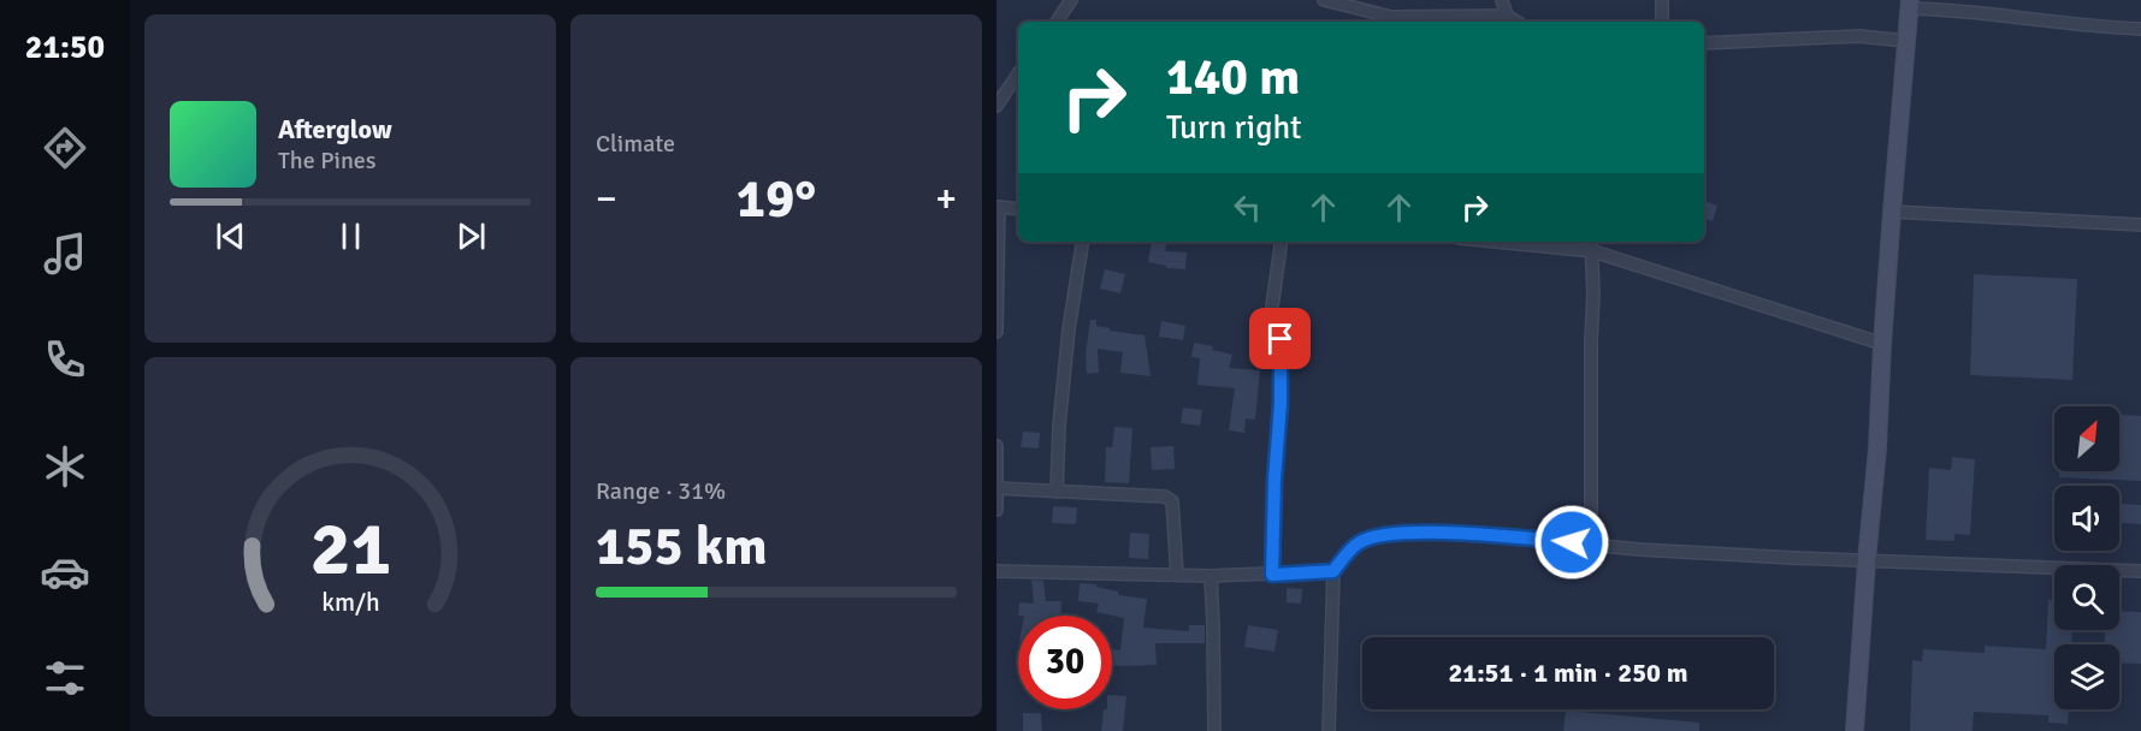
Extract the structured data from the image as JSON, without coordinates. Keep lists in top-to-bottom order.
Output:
{
  "north": "top right",
  "page": {
    "tabs": "21:50",
    "tile": [
      "Climate",
      ["Range · 31%", "155 km"]
    ],
    "turn": ["140 m", "Turn right"],
    "song": ["Afterglow", "The Pines"],
    "heat": ["−", "19°", "+"],
    "limit": "30",
    "trip": "21:51 · 1 min · 250 m",
    "gauge": ["21", "km/h"]
  }
}
